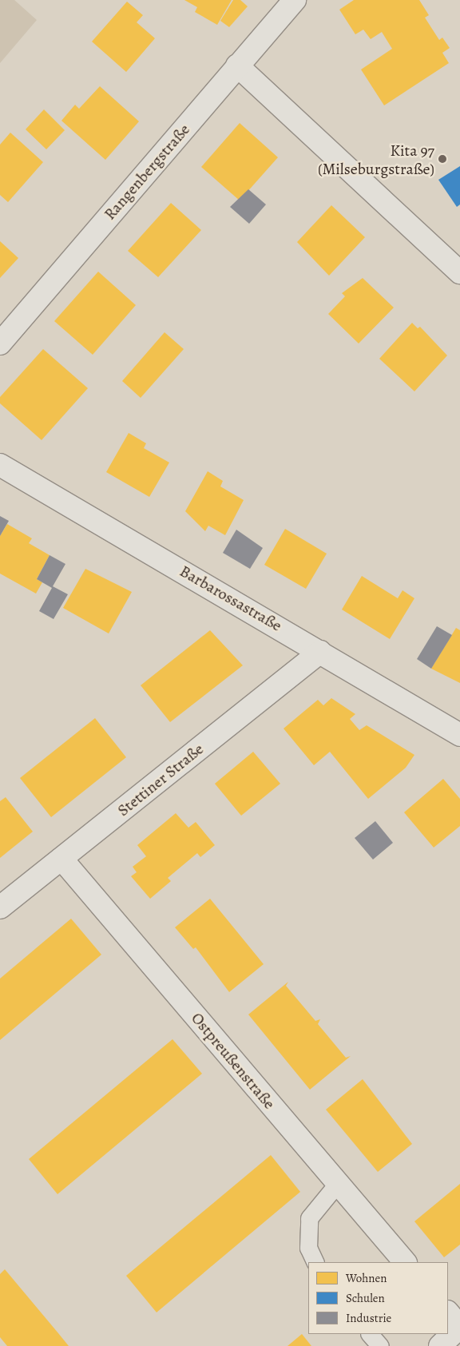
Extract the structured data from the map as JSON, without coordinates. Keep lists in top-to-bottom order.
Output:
{
  "streets": {
    "street": [
      "Rangenbergstraße",
      "Barbarossastraße",
      "Stettiner Straße",
      "Ostpreußenstraße"
    ]
  },
  "crossings": [
    ["Barbarossastraße", "Stettiner Straße"],
    ["Stettiner Straße", "Ostpreußenstraße"]
  ],
  "places": ["Kita 97 (Milseburgstraße)"],
  "legend": ["Wohnen", "Schulen", "Industrie"]
}
